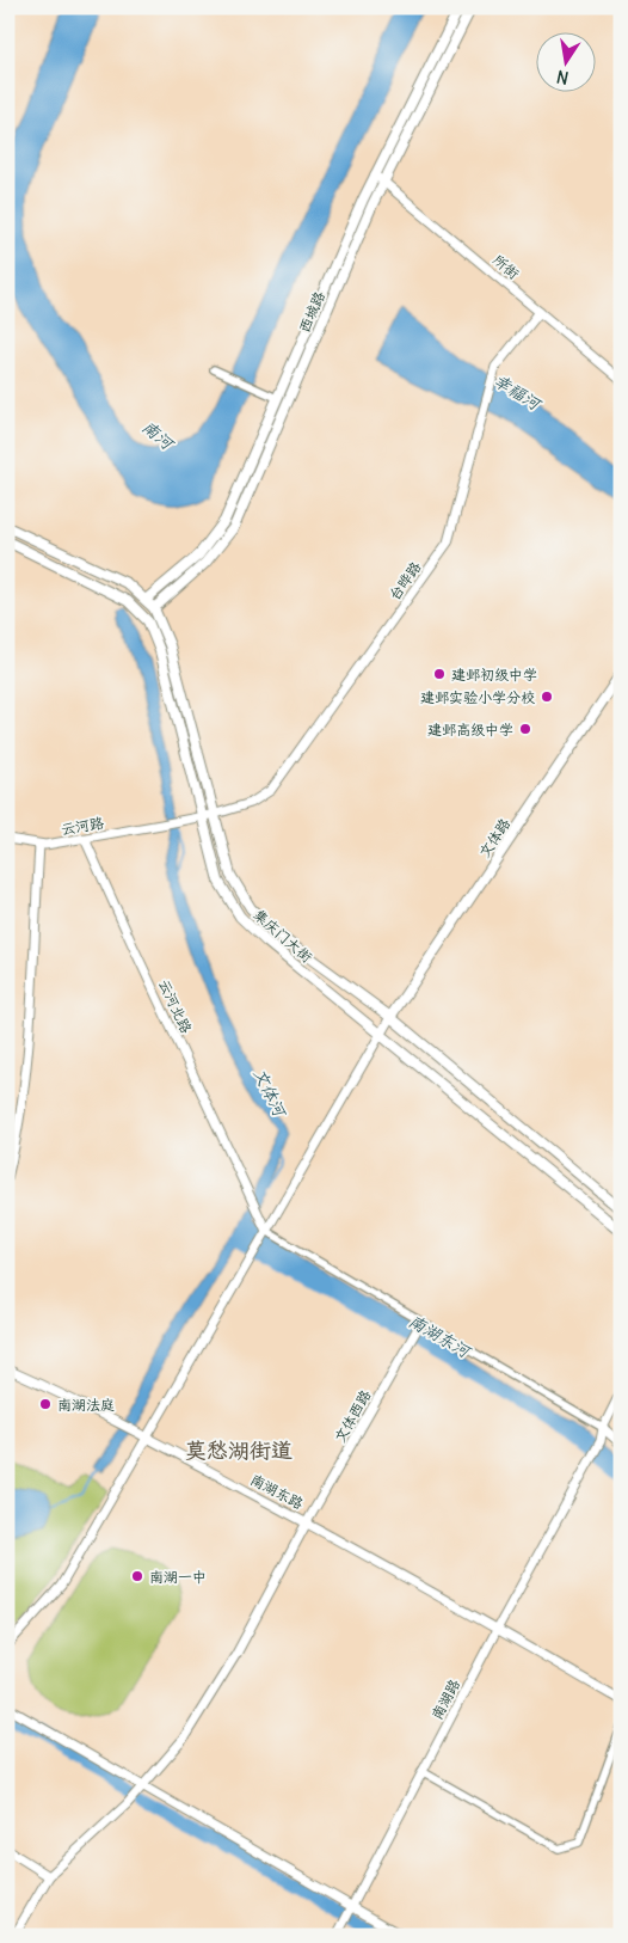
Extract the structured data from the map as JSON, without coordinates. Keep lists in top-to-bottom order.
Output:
{
  "streets": {
    "main road": ["西城路", "文体路", "集庆门大街"],
    "street": [
      "所街",
      "台晔路",
      "云河路",
      "云河北路",
      "文体西路",
      "南湖东路",
      "南湖路"
    ]
  },
  "crossings": [
    ["所街", "西城路"],
    ["所街", "台晔路"],
    ["西城路", "集庆门大街"],
    ["台晔路", "云河路"],
    ["台晔路", "集庆门大街"],
    ["云河路", "云河北路"],
    ["文体路", "集庆门大街"],
    ["文体西路", "南湖东路"],
    ["南湖东路", "南湖路"]
  ],
  "districts": ["莫愁湖街道"],
  "water": [
    "幸福河",
    "南河",
    "文体河",
    "南湖东河"
  ],
  "places": [
    "建邺初级中学",
    "建邺实验小学分校",
    "建邺高级中学",
    "南湖法庭",
    "南湖一中"
  ],
  "north": "bottom"
}
